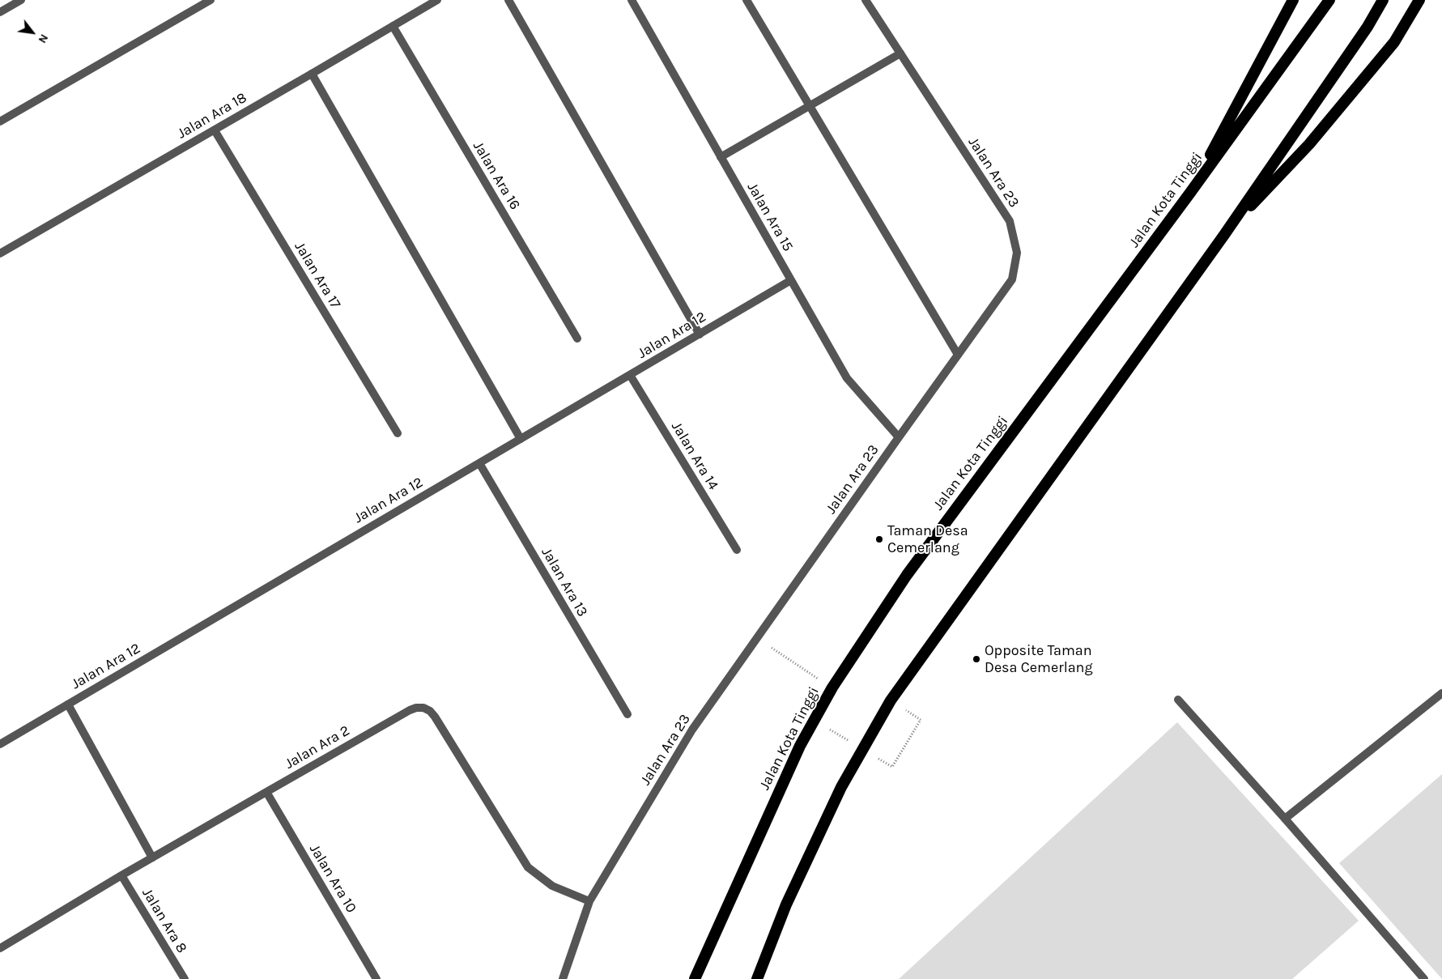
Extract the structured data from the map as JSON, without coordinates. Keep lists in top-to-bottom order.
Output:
{
  "streets": {
    "highway": ["Jalan Kota Tinggi"],
    "street": [
      "Jalan Ara 18",
      "Jalan Ara 23",
      "Jalan Ara 16",
      "Jalan Ara 15",
      "Jalan Ara 17",
      "Jalan Ara 12",
      "Jalan Ara 14",
      "Jalan Ara 13",
      "Jalan Ara 2",
      "Jalan Ara 10",
      "Jalan Ara 8"
    ]
  },
  "crossings": [
    ["Jalan Ara 18", "Jalan Ara 16"],
    ["Jalan Ara 18", "Jalan Ara 17"],
    ["Jalan Ara 23", "Jalan Ara 15"],
    ["Jalan Ara 23", "Jalan Ara 2"],
    ["Jalan Ara 15", "Jalan Ara 12"],
    ["Jalan Ara 12", "Jalan Ara 14"],
    ["Jalan Ara 12", "Jalan Ara 13"],
    ["Jalan Ara 2", "Jalan Ara 10"],
    ["Jalan Ara 2", "Jalan Ara 8"]
  ],
  "places": ["Taman Desa Cemerlang", "Opposite Taman Desa Cemerlang"],
  "north": "bottom right"
}
